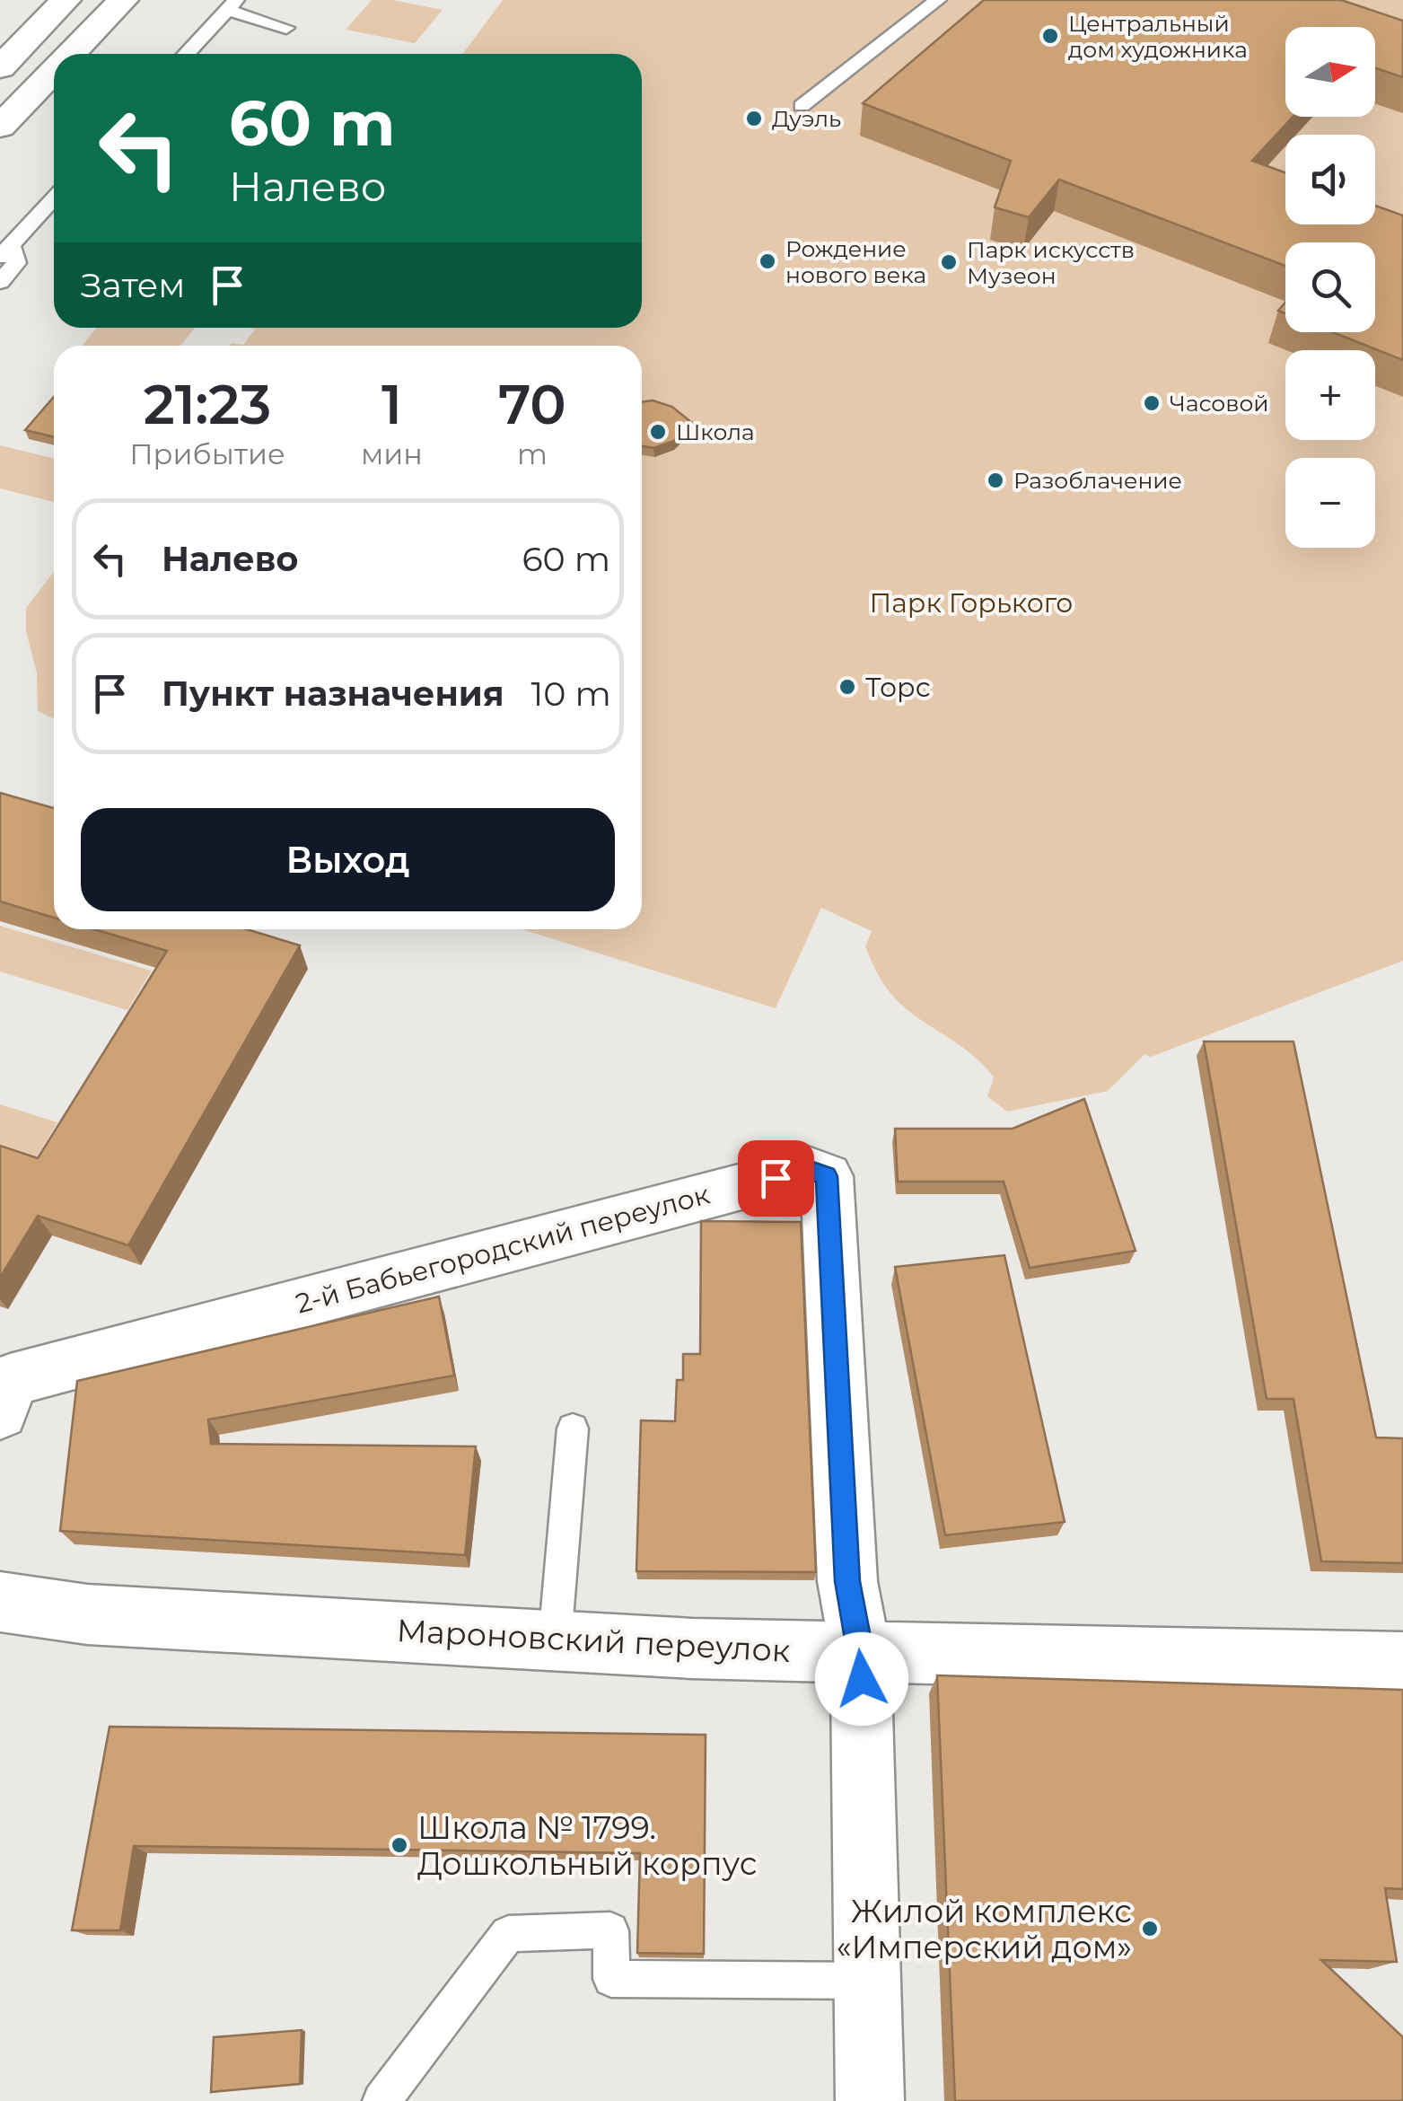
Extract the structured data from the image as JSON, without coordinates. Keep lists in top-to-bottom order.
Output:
{
  "streets": {
    "street": ["2-й Бабьегородский переулок", "Мароновский переулок"]
  },
  "crossings": [
    ["2-й Бабьегородский переулок", "Мароновский переулок"]
  ],
  "parks": ["Парк Горького"],
  "places": [
    "Центральный дом художника",
    "Дуэль",
    "Рождение нового века",
    "Парк искусств Музеон",
    "Часовой",
    "Школа",
    "Разоблачение",
    "Торс",
    "Школа № 1799. Дошкольный корпус",
    "Жилой комплекс «Имперский дом»"
  ],
  "north": "right",
  "page": {
    "map_buttons": ["+", "−"],
    "turn": ["60 m", "Налево"],
    "then": "Затем",
    "eta": [
      "21:23",
      "Прибытие",
      "1",
      "мин",
      "70",
      "m"
    ],
    "list": [
      {
        "name": "Налево",
        "value": "60 m"
      },
      {
        "name": "Пункт назначения",
        "value": "10 m"
      }
    ],
    "buttons": "Выход"
  }
}
